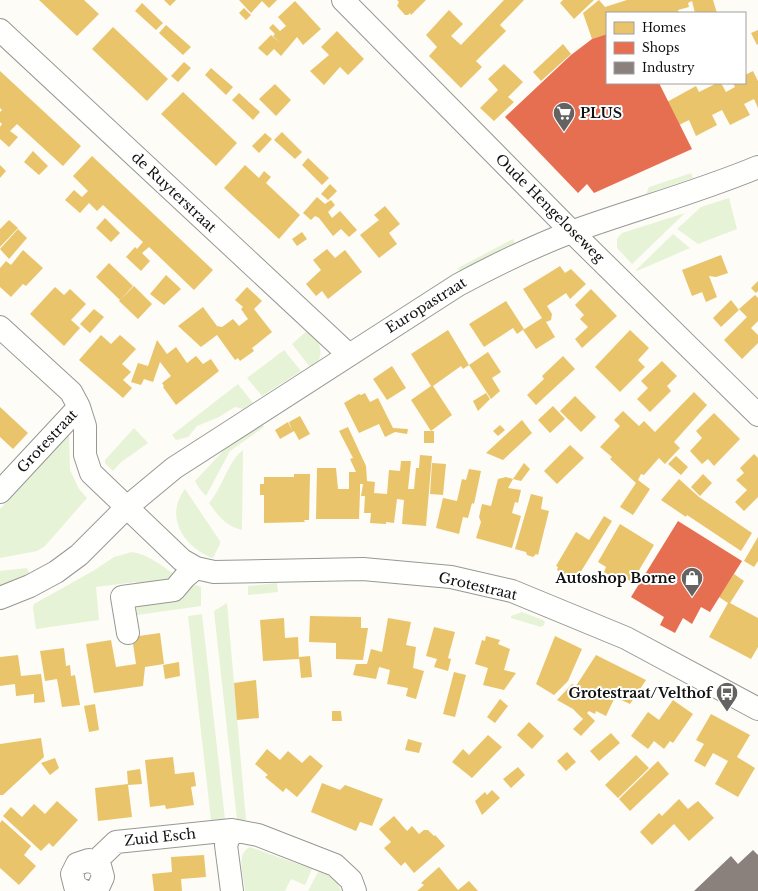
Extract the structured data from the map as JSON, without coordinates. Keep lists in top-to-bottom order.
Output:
{
  "streets": {
    "street": [
      "de Ruyterstraat",
      "Oude Hengeloseweg",
      "Europastraat",
      "Grotestraat",
      "Zuid Esch"
    ]
  },
  "crossings": [
    ["de Ruyterstraat", "Europastraat"],
    ["Oude Hengeloseweg", "Europastraat"],
    ["Europastraat", "Grotestraat"]
  ],
  "places": {
    "supermarket": ["PLUS"],
    "shop": ["Autoshop Borne"],
    "bus stop": ["Grotestraat/Velthof"]
  },
  "legend": ["Homes", "Shops", "Industry"]
}
